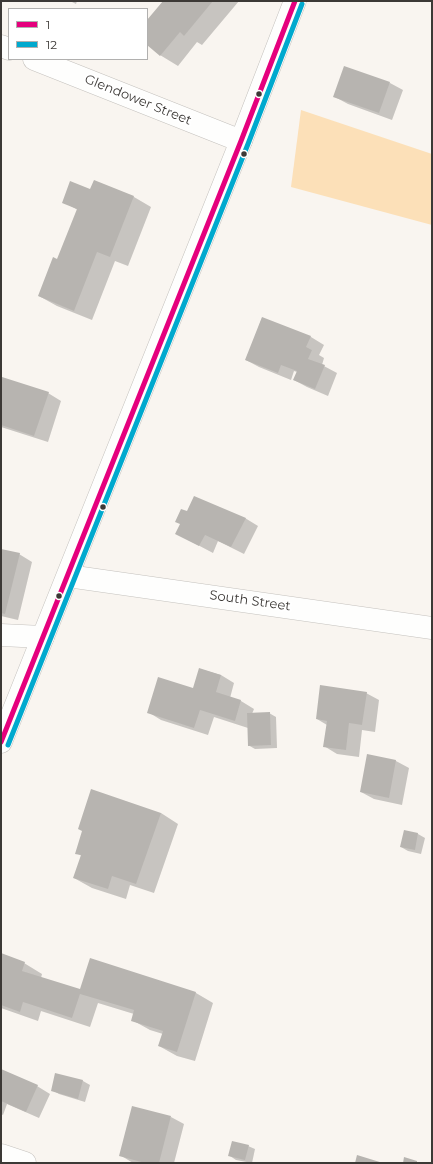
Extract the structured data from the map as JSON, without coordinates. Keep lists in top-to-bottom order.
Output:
{
  "streets": {
    "main road": ["Glendower Street", "South Street"]
  },
  "lines": ["transit line 1", "transit line 12"],
  "legend": ["1", "12"]
}
